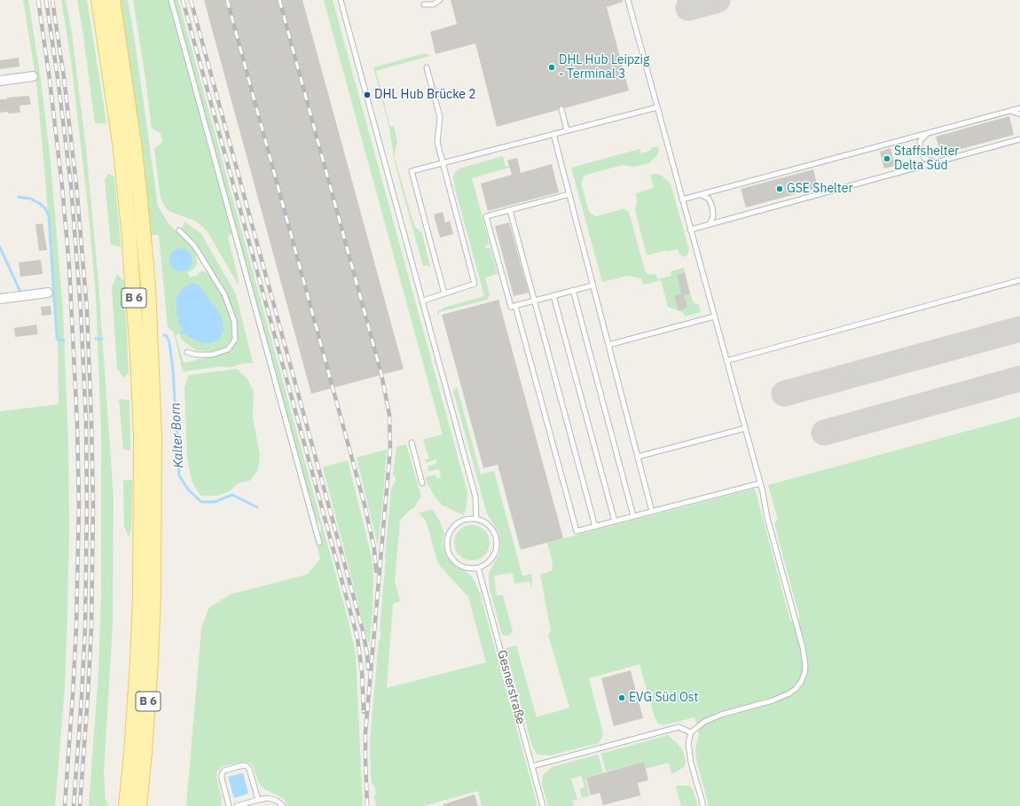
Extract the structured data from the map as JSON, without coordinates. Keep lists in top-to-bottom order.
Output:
{
  "streets": {
    "main road": ["B 6"],
    "lane": ["Gesnerstraße"]
  },
  "water": ["Kalter Born"],
  "places": [
    "DHL Hub Leipzig - Terminal 3",
    "DHL Hub Brücke 2",
    "Staffshelter Delta Süd",
    "GSE Shelter",
    "EVG Süd Ost"
  ]
}
